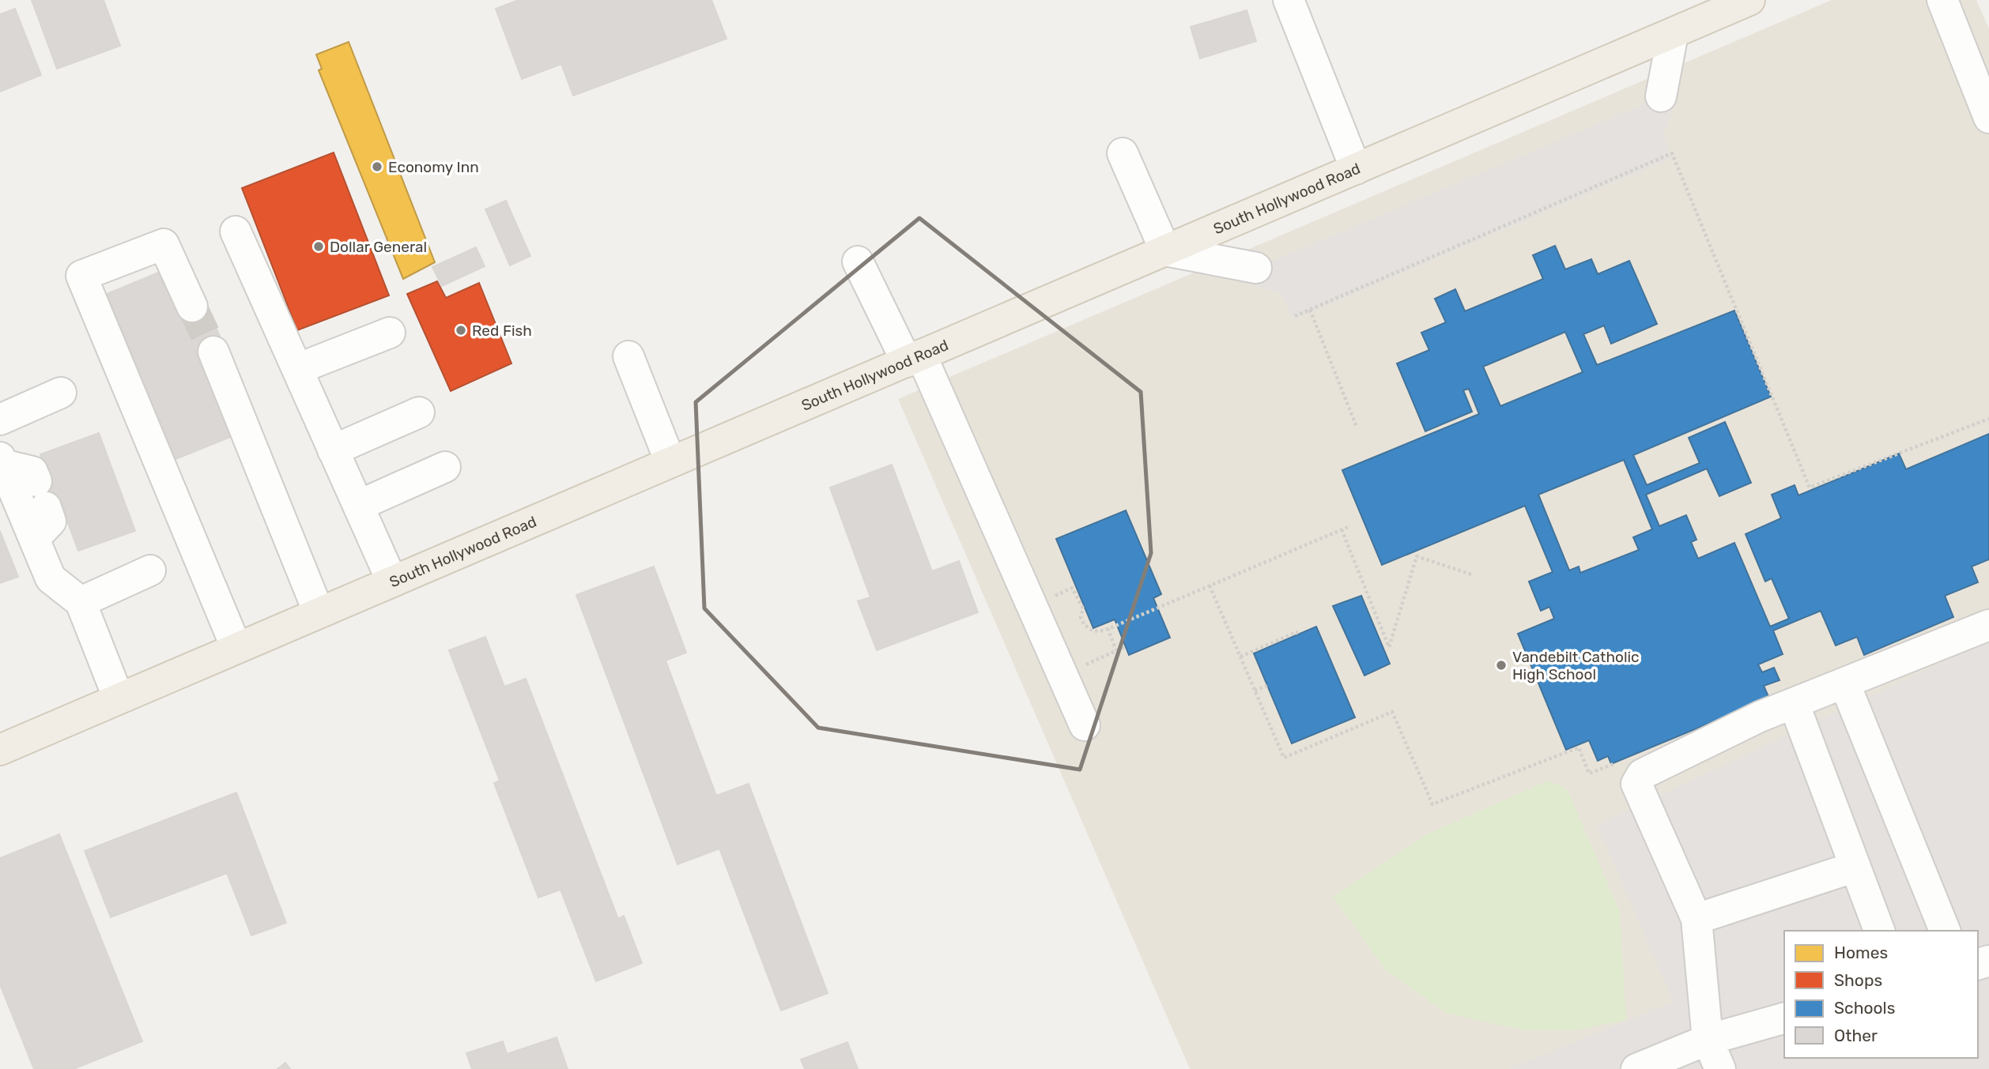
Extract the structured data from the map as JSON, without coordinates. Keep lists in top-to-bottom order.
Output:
{
  "streets": {
    "main road": ["South Hollywood Road"]
  },
  "places": [
    "Economy Inn",
    "Dollar General",
    "Red Fish",
    "Vandebilt Catholic High School"
  ],
  "legend": [
    "Homes",
    "Shops",
    "Schools",
    "Other"
  ]
}
